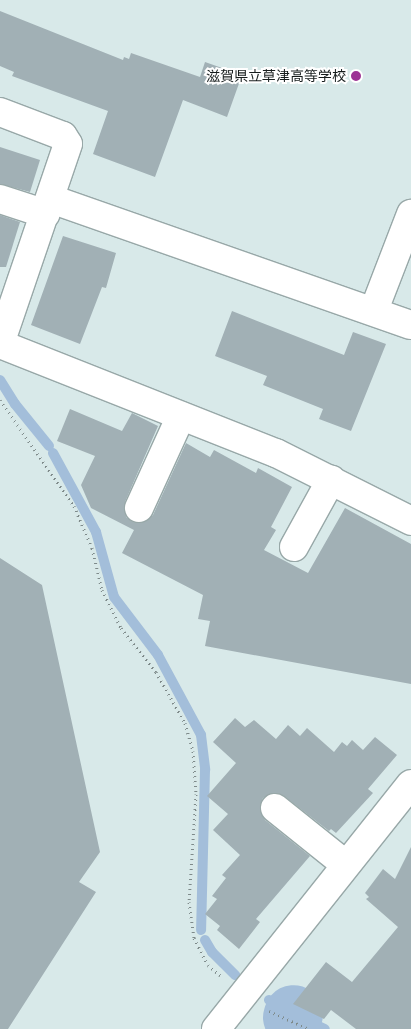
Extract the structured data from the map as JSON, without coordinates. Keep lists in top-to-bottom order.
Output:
{
  "places": ["滋賀県立草津高等学校"]
}
